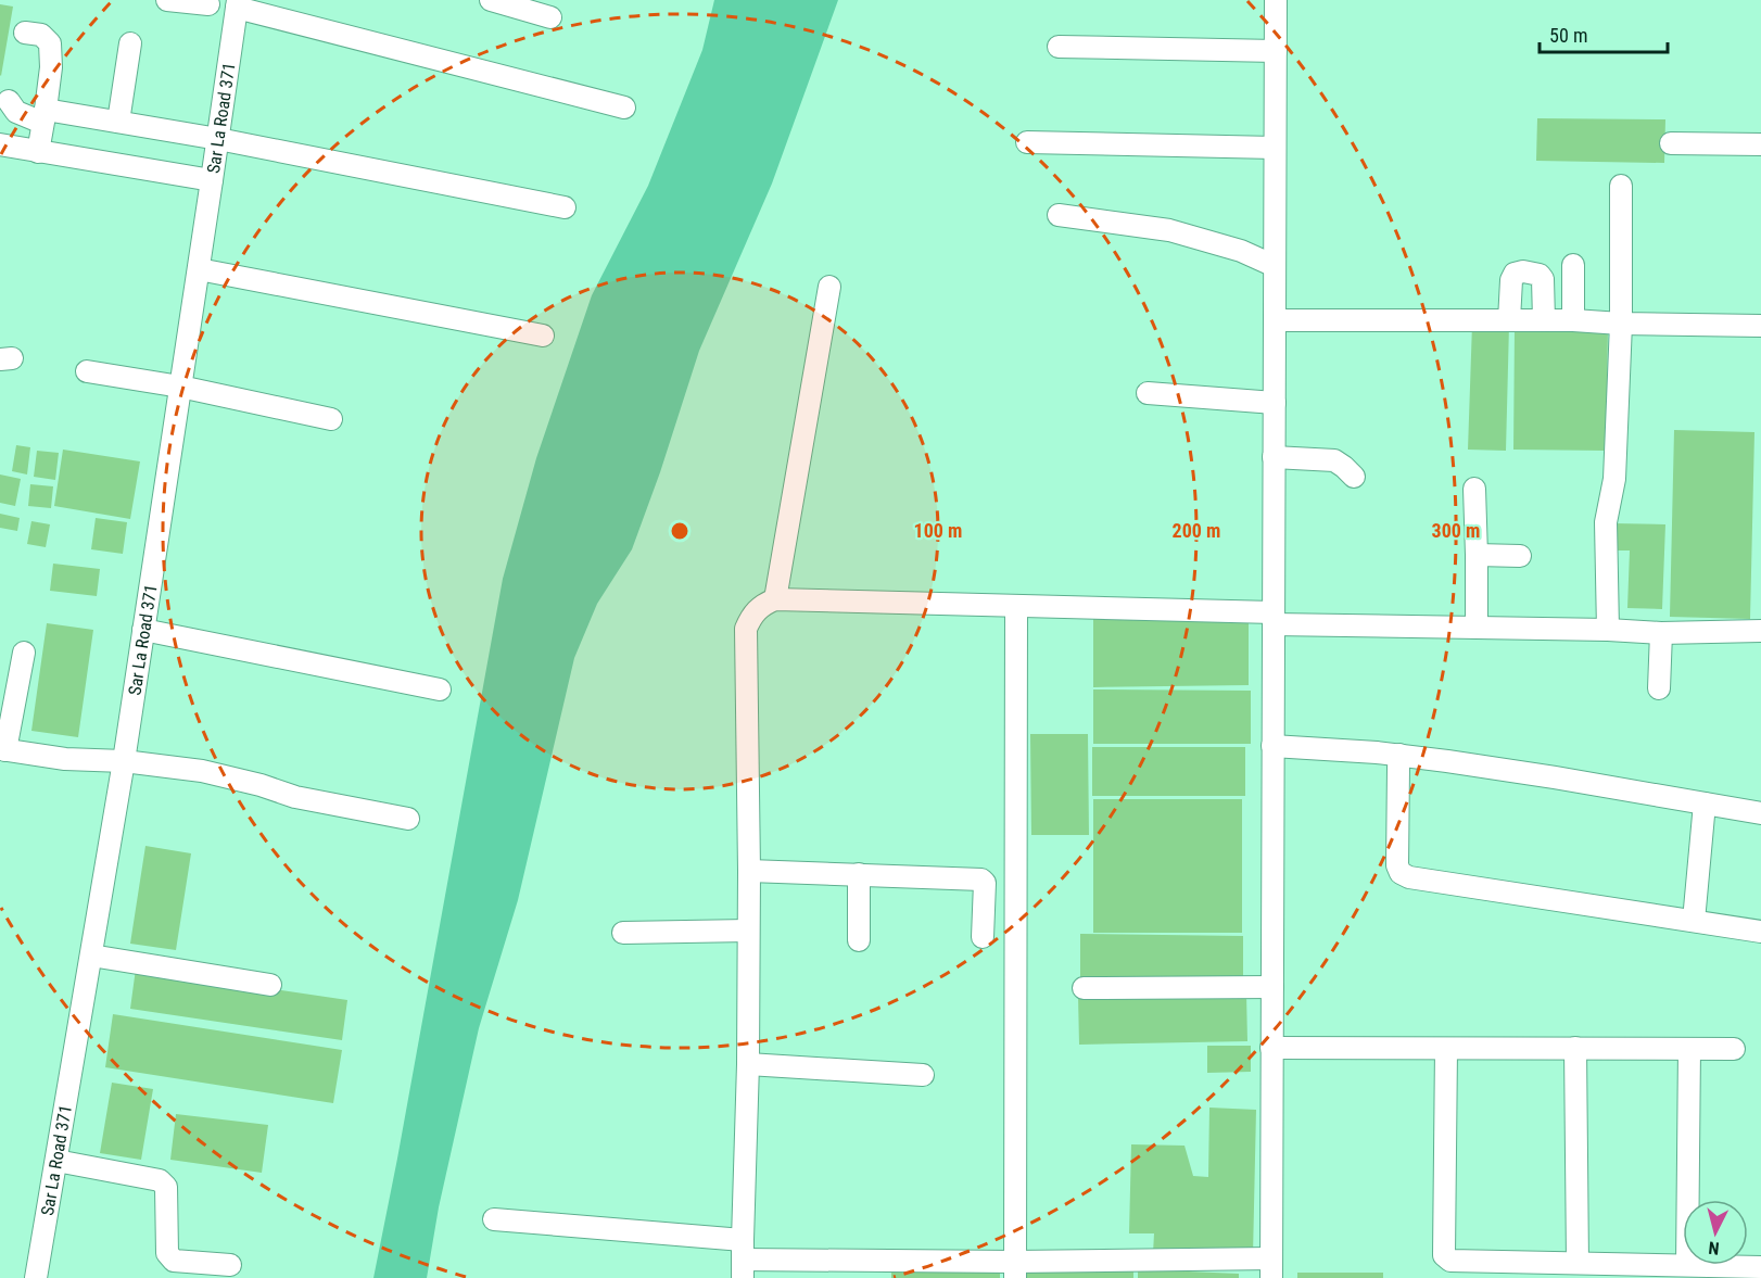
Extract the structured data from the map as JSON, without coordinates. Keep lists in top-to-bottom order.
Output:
{
  "streets": {
    "street": ["Sar La Road 371"]
  },
  "scale_bar": "50 m",
  "north": "bottom",
  "rings": ["100 m", "200 m", "300 m"]
}
